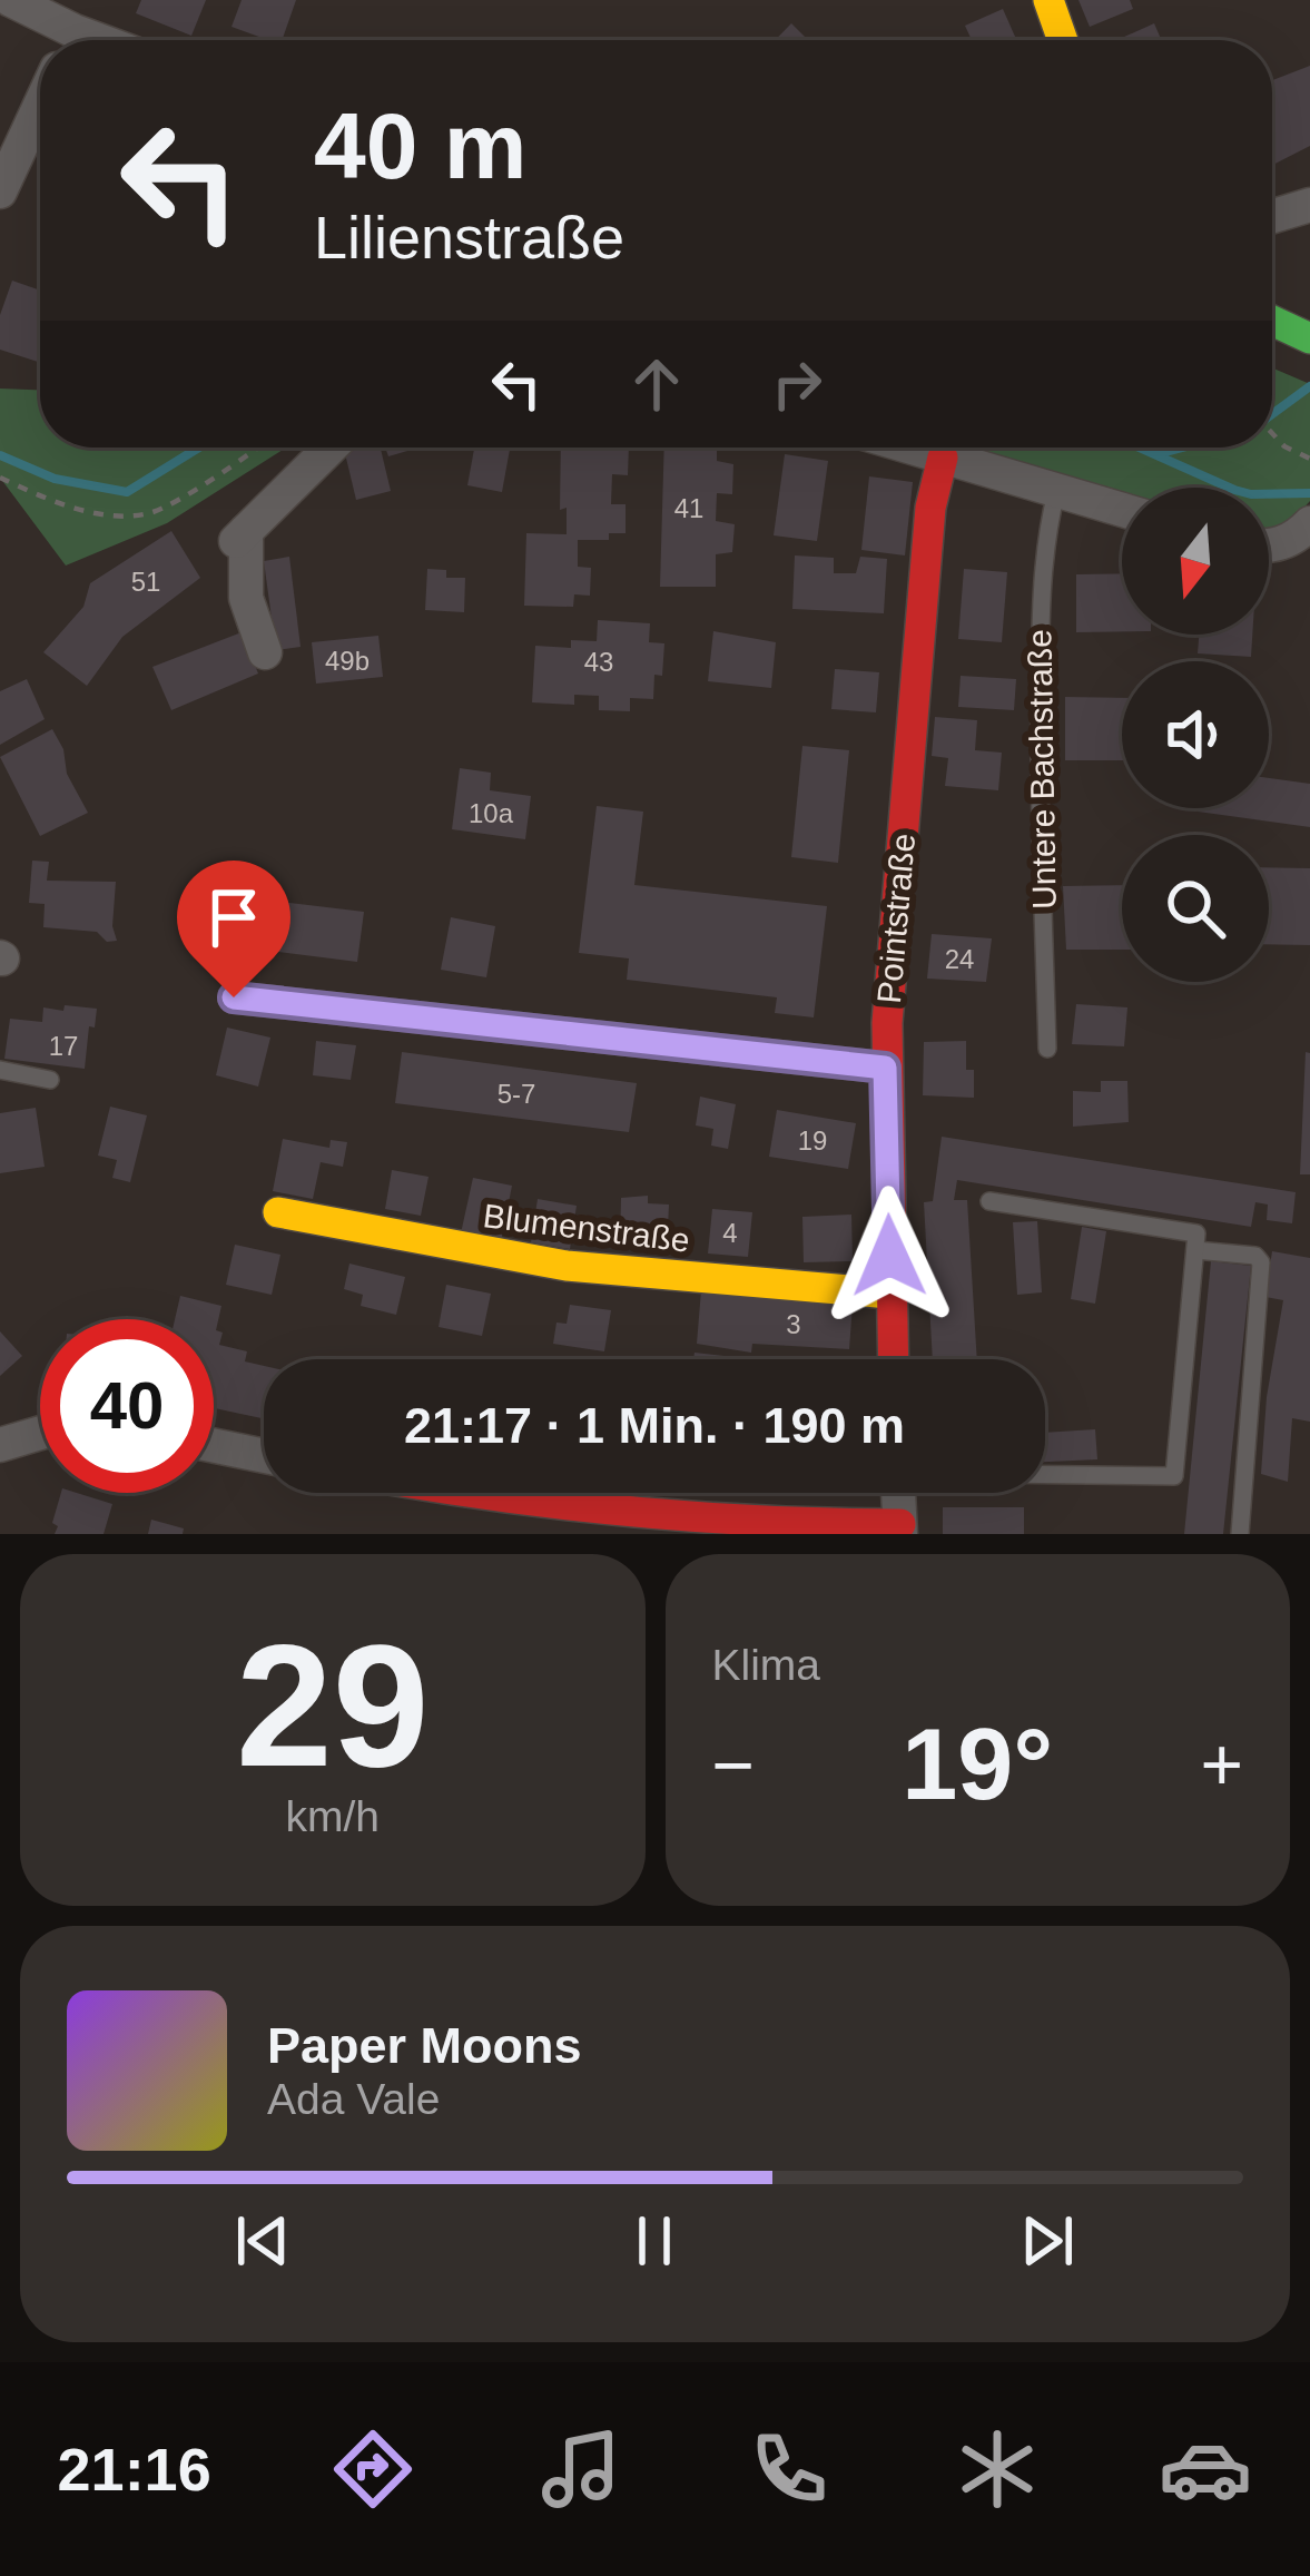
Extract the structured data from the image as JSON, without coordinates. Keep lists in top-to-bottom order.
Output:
{
  "streets": {
    "street": ["Pointstraße", "Blumenstraße"],
    "lane": ["Untere Bachstraße"]
  },
  "crossings": [
    ["Pointstraße", "Blumenstraße"]
  ],
  "house_numbers": [
    "41",
    "51",
    "49b",
    "43",
    "10a",
    "24",
    "17",
    "5-7",
    "19",
    "4",
    "3"
  ],
  "north": "bottom",
  "page": {
    "turn": ["40 m", "Lilienstraße"],
    "limit": "40",
    "trip": "21:17 · 1 Min. · 190 m",
    "tile": [
      ["29", "km/h"],
      "Klima"
    ],
    "heat": ["−", "19°", "+"],
    "song": ["Paper Moons", "Ada Vale"],
    "tabs": "21:16"
  }
}
